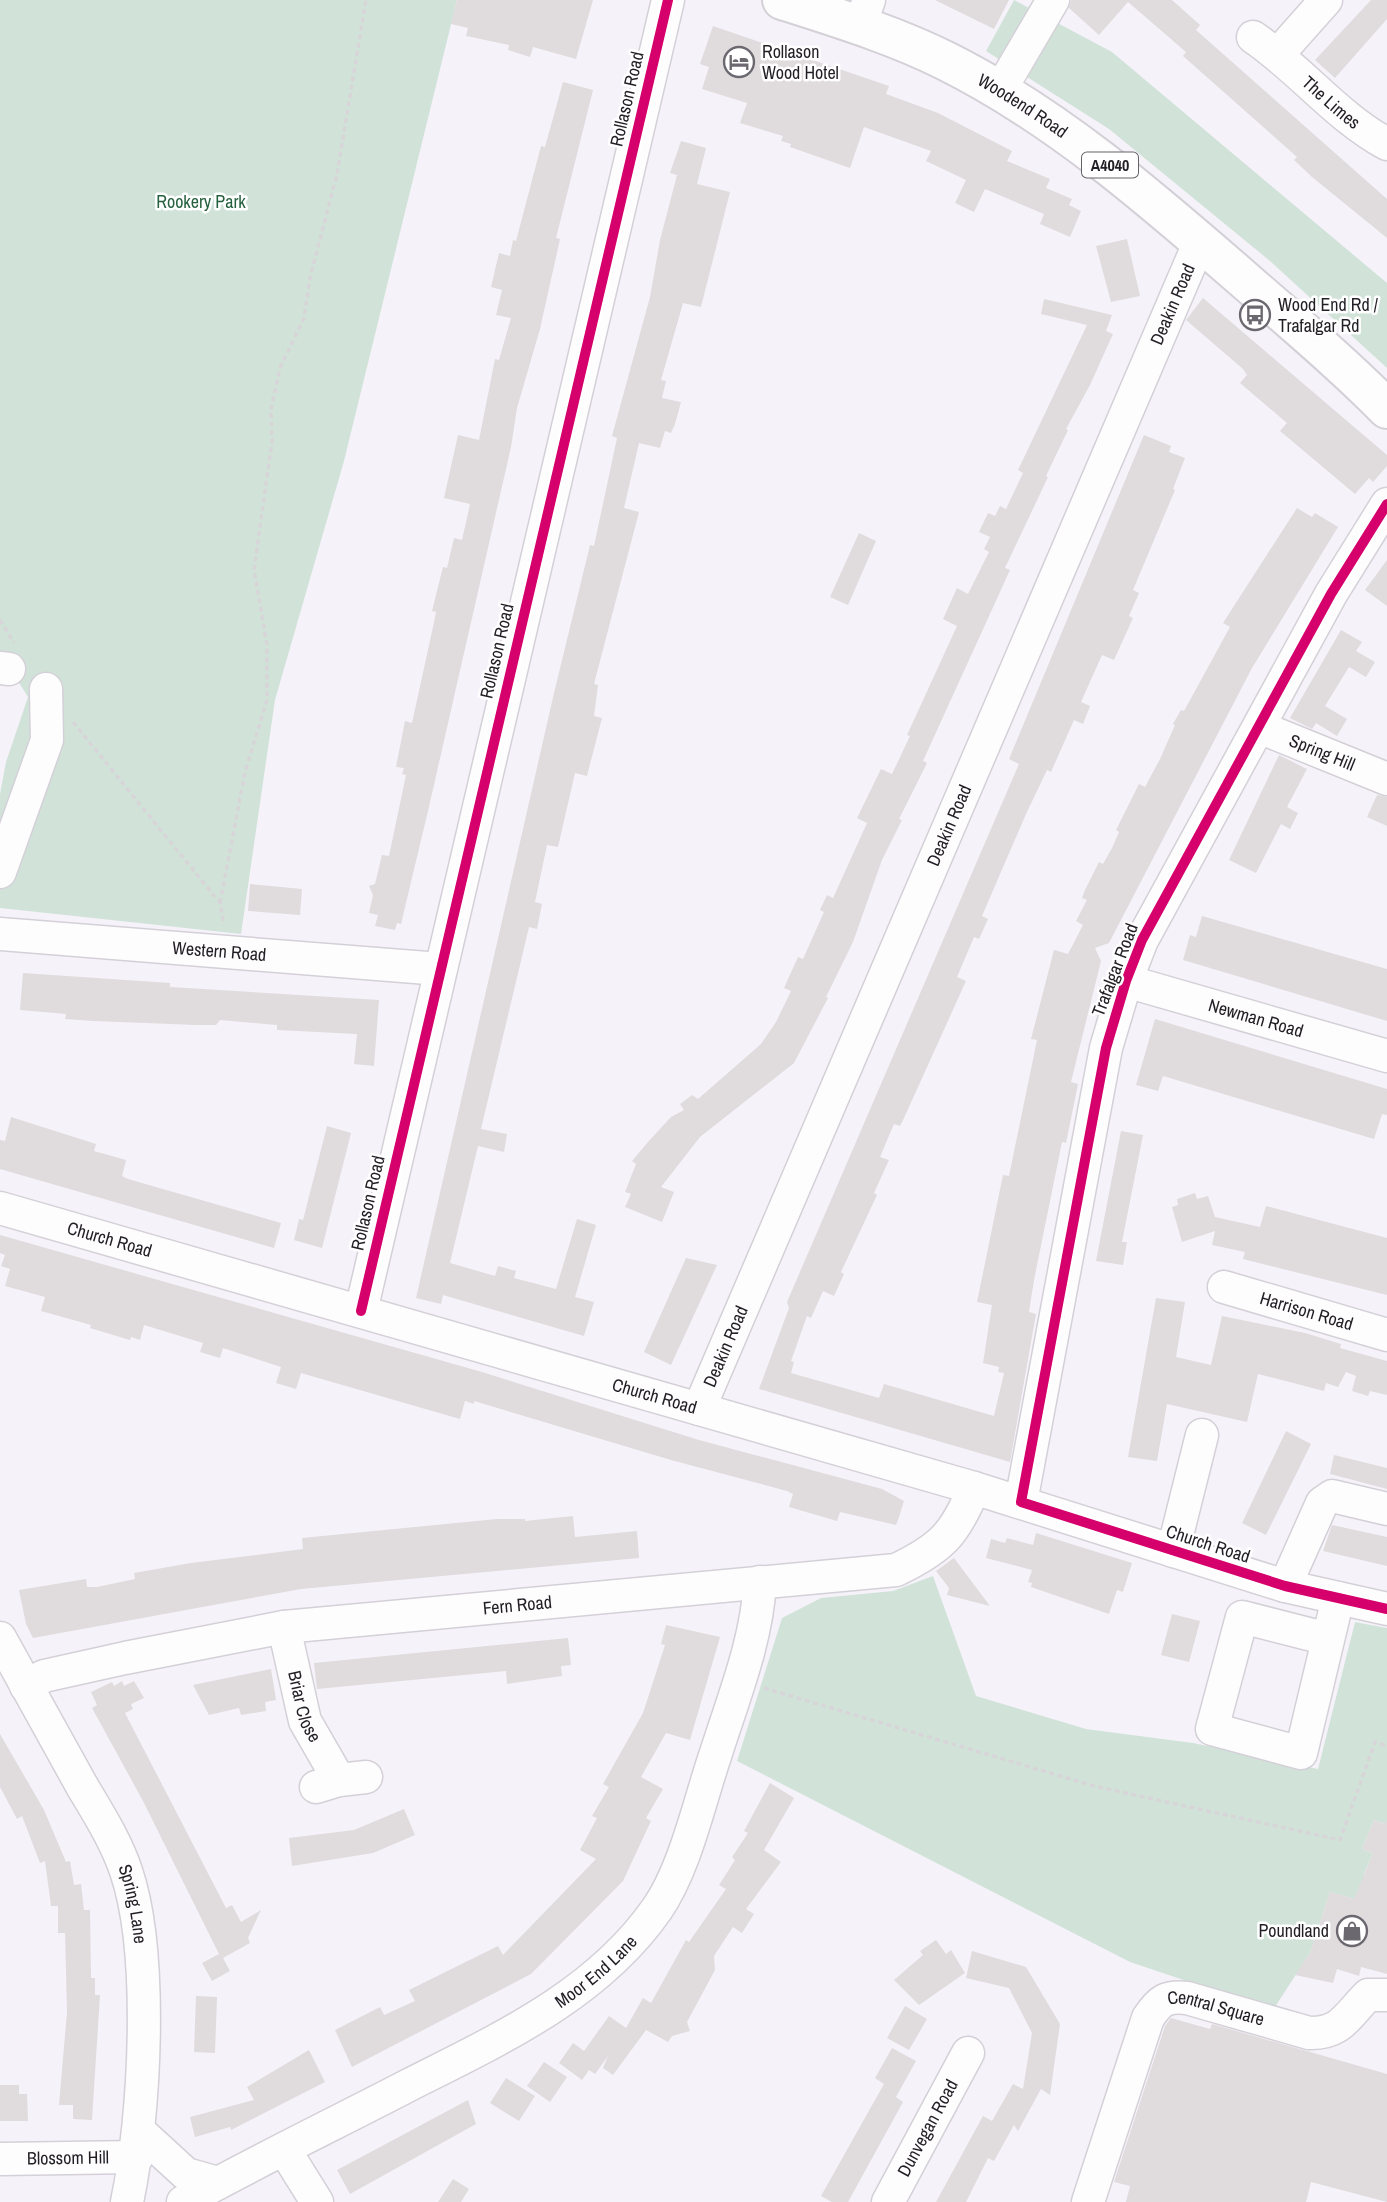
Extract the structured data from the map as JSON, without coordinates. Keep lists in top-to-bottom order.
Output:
{
  "streets": {
    "main road": ["Woodend Road", "A4040"],
    "street": [
      "Rollason Road",
      "The Limes",
      "Deakin Road",
      "Spring Hill",
      "Western Road",
      "Trafalgar Road",
      "Newman Road",
      "Church Road",
      "Harrison Road",
      "Fern Road",
      "Briar Close",
      "Spring Lane",
      "Moor End Lane",
      "Central Square",
      "Dunvegan Road",
      "Blossom Hill"
    ]
  },
  "crossings": [
    ["Rollason Road", "Western Road"],
    ["Rollason Road", "Church Road"],
    ["Woodend Road", "Deakin Road"],
    ["Deakin Road", "Church Road"],
    ["Spring Hill", "Trafalgar Road"],
    ["Trafalgar Road", "Newman Road"],
    ["Trafalgar Road", "Church Road"],
    ["Church Road", "Fern Road"],
    ["Fern Road", "Briar Close"],
    ["Fern Road", "Spring Lane"],
    ["Fern Road", "Moor End Lane"],
    ["Spring Lane", "Blossom Hill"]
  ],
  "parks": ["Rookery Park"],
  "places": {
    "hotel": ["Rollason Wood Hotel"],
    "bus stop": ["Wood End Rd / Trafalgar Rd"],
    "shop": ["Poundland"]
  }
}
